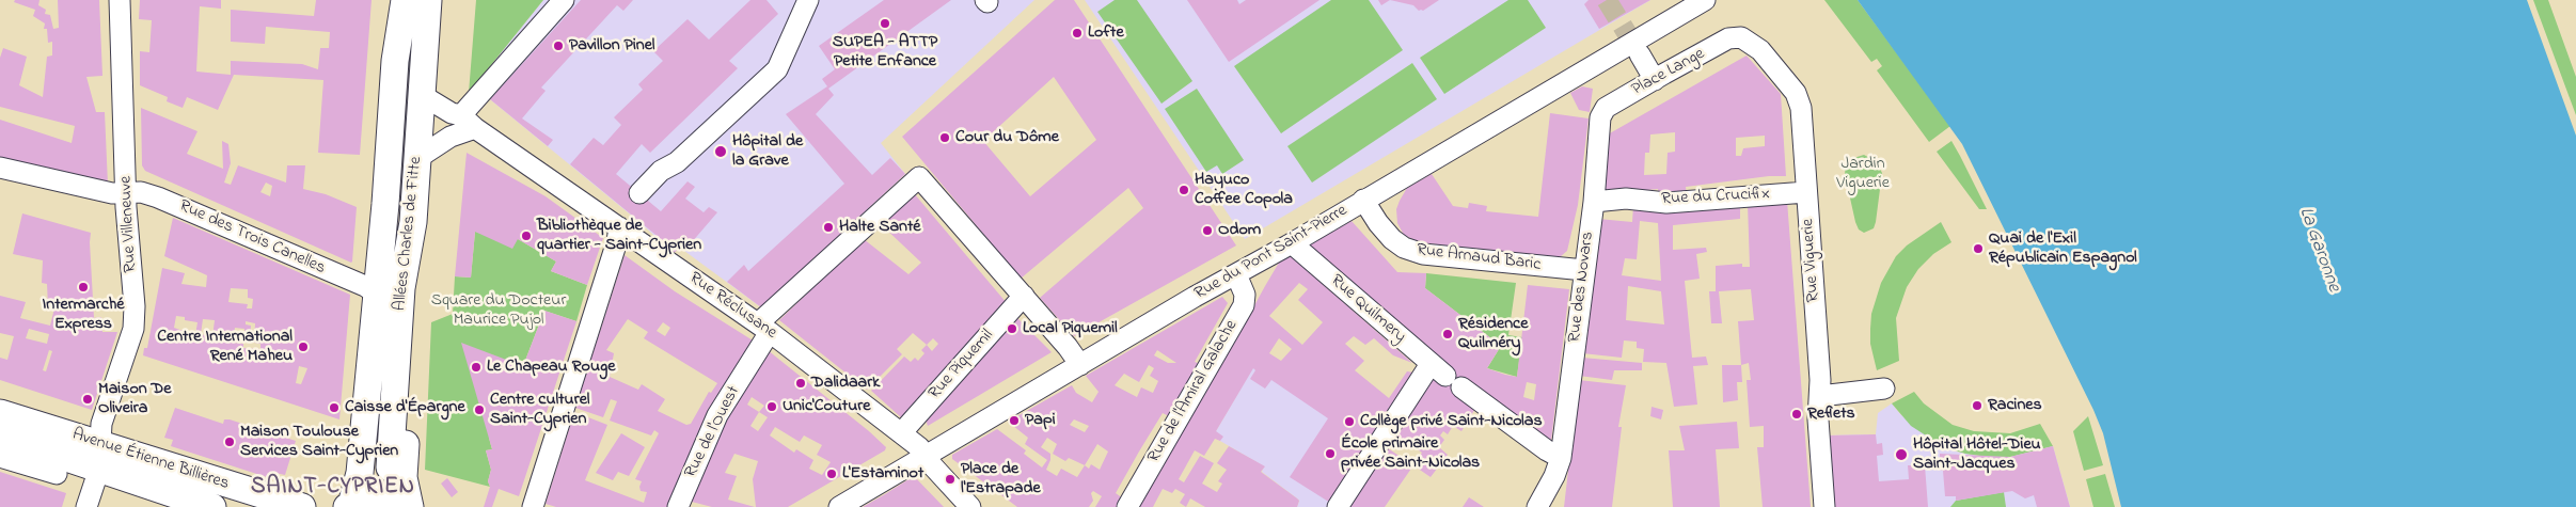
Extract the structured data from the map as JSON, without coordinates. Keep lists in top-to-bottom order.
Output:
{
  "streets": {
    "main road": ["Allées Charles de Fitte", "Avenue Étienne Billières"],
    "street": [
      "Place Lange",
      "Rue du Crucifix",
      "Rue Villeneuve",
      "Rue des Trois Canelles",
      "Rue du Pont Saint-Pierre",
      "Rue Arnaud Baric",
      "Rue Viguerie",
      "Rue des Novars",
      "Rue Réclusane",
      "Rue Quilmery",
      "Rue Piquemil",
      "Rue de l'Amiral Galache",
      "Rue de l'Ouest"
    ]
  },
  "crossings": [
    ["Place Lange", "Rue Viguerie"],
    ["Place Lange", "Rue des Novars"],
    ["Rue du Crucifix", "Rue Viguerie"],
    ["Rue du Crucifix", "Rue des Novars"],
    ["Rue Villeneuve", "Rue des Trois Canelles"],
    ["Rue Villeneuve", "Avenue Étienne Billières"],
    ["Allées Charles de Fitte", "Rue Réclusane"],
    ["Rue du Pont Saint-Pierre", "Rue Arnaud Baric"],
    ["Rue du Pont Saint-Pierre", "Rue Réclusane"],
    ["Rue du Pont Saint-Pierre", "Rue Quilmery"],
    ["Rue du Pont Saint-Pierre", "Rue de l'Amiral Galache"],
    ["Rue Arnaud Baric", "Rue des Novars"],
    ["Rue des Novars", "Rue Quilmery"],
    ["Rue Réclusane", "Rue Piquemil"],
    ["Rue Réclusane", "Rue de l'Ouest"],
    ["Rue Piquemil", "Rue de l'Ouest"]
  ],
  "districts": ["SAINT-CYPRIEN"],
  "water": ["La Garonne"],
  "parks": ["Jardin Viguerie", "Square du Docteur Maurice Pujol"],
  "places": [
    "SUPEA - ATTP Petite Enfance",
    "Lofte",
    "Pavillon Pinel",
    "Cour du Dôme",
    "Hôpital de la Grave",
    "Hayuco Coffee Copola",
    "Halte Santé",
    "Odom",
    "Bibliothèque de quartier - Saint-Cyprien",
    "Quai de l'Exil Républicain Espagnol",
    "Intermarché Express",
    "Local Piquemil",
    "Résidence Quilméry",
    "Centre International René Maheu",
    "Le Chapeau Rouge",
    "Dalidaark",
    "Maison De Oliveira",
    "Racines",
    "Unic'Couture",
    "Caisse d'Épargne",
    "Centre culturel Saint-Cyprien",
    "Reflets",
    "Papi",
    "Collège privé Saint-Nicolas",
    "Maison Toulouse Services Saint-Cyprien",
    "École primaire privée Saint-Nicolas",
    "Hôpital Hôtel-Dieu Saint-Jacques",
    "L'Estaminot",
    "Place de l'Estrapade"
  ]
}
